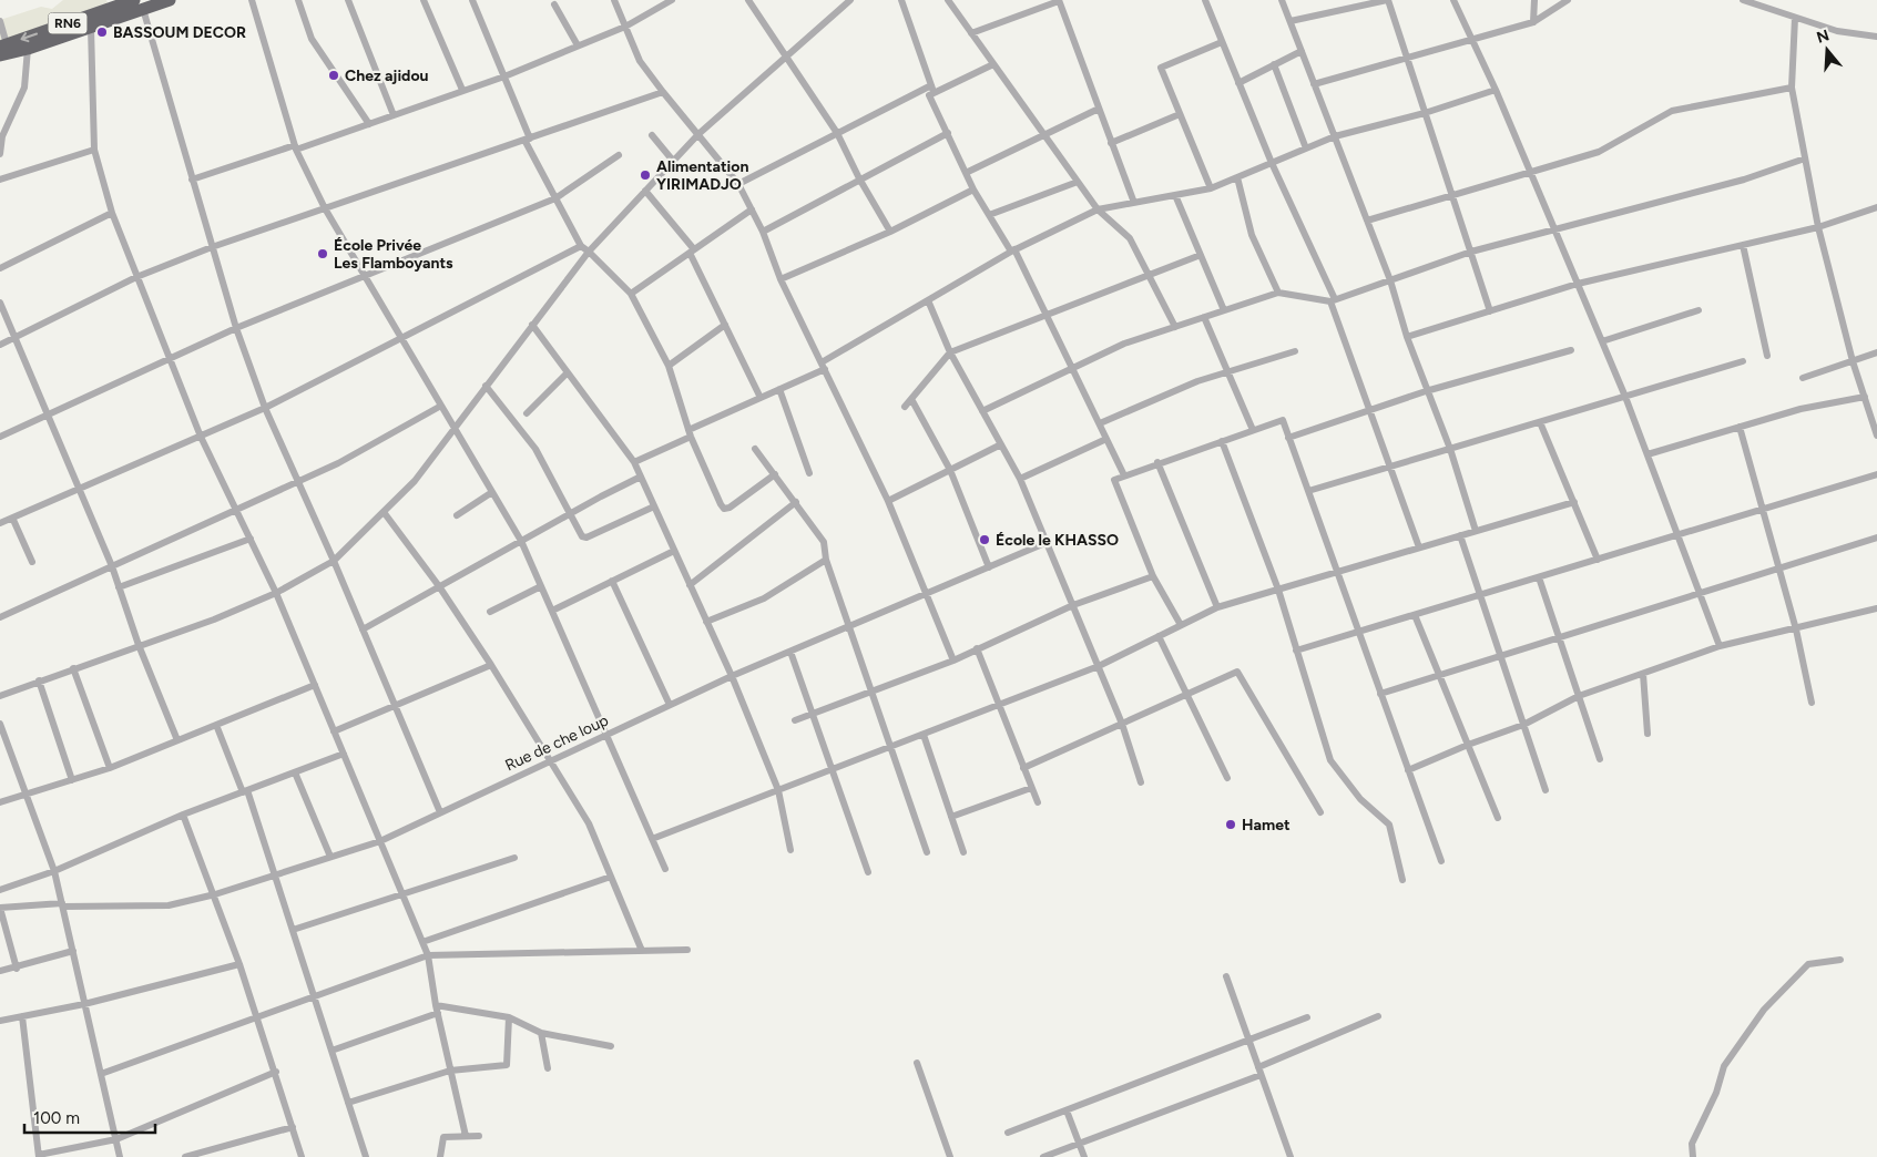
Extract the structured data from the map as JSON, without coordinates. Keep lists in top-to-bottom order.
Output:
{
  "streets": {
    "highway": ["RN6"],
    "street": ["Rue de che loup"]
  },
  "places": [
    "BASSOUM DECOR",
    "Chez ajidou",
    "Alimentation YIRIMADJO",
    "École Privée Les Flamboyants",
    "École le KHASSO",
    "Hamet"
  ],
  "scale_bar": "100 m",
  "north": "top"
}
